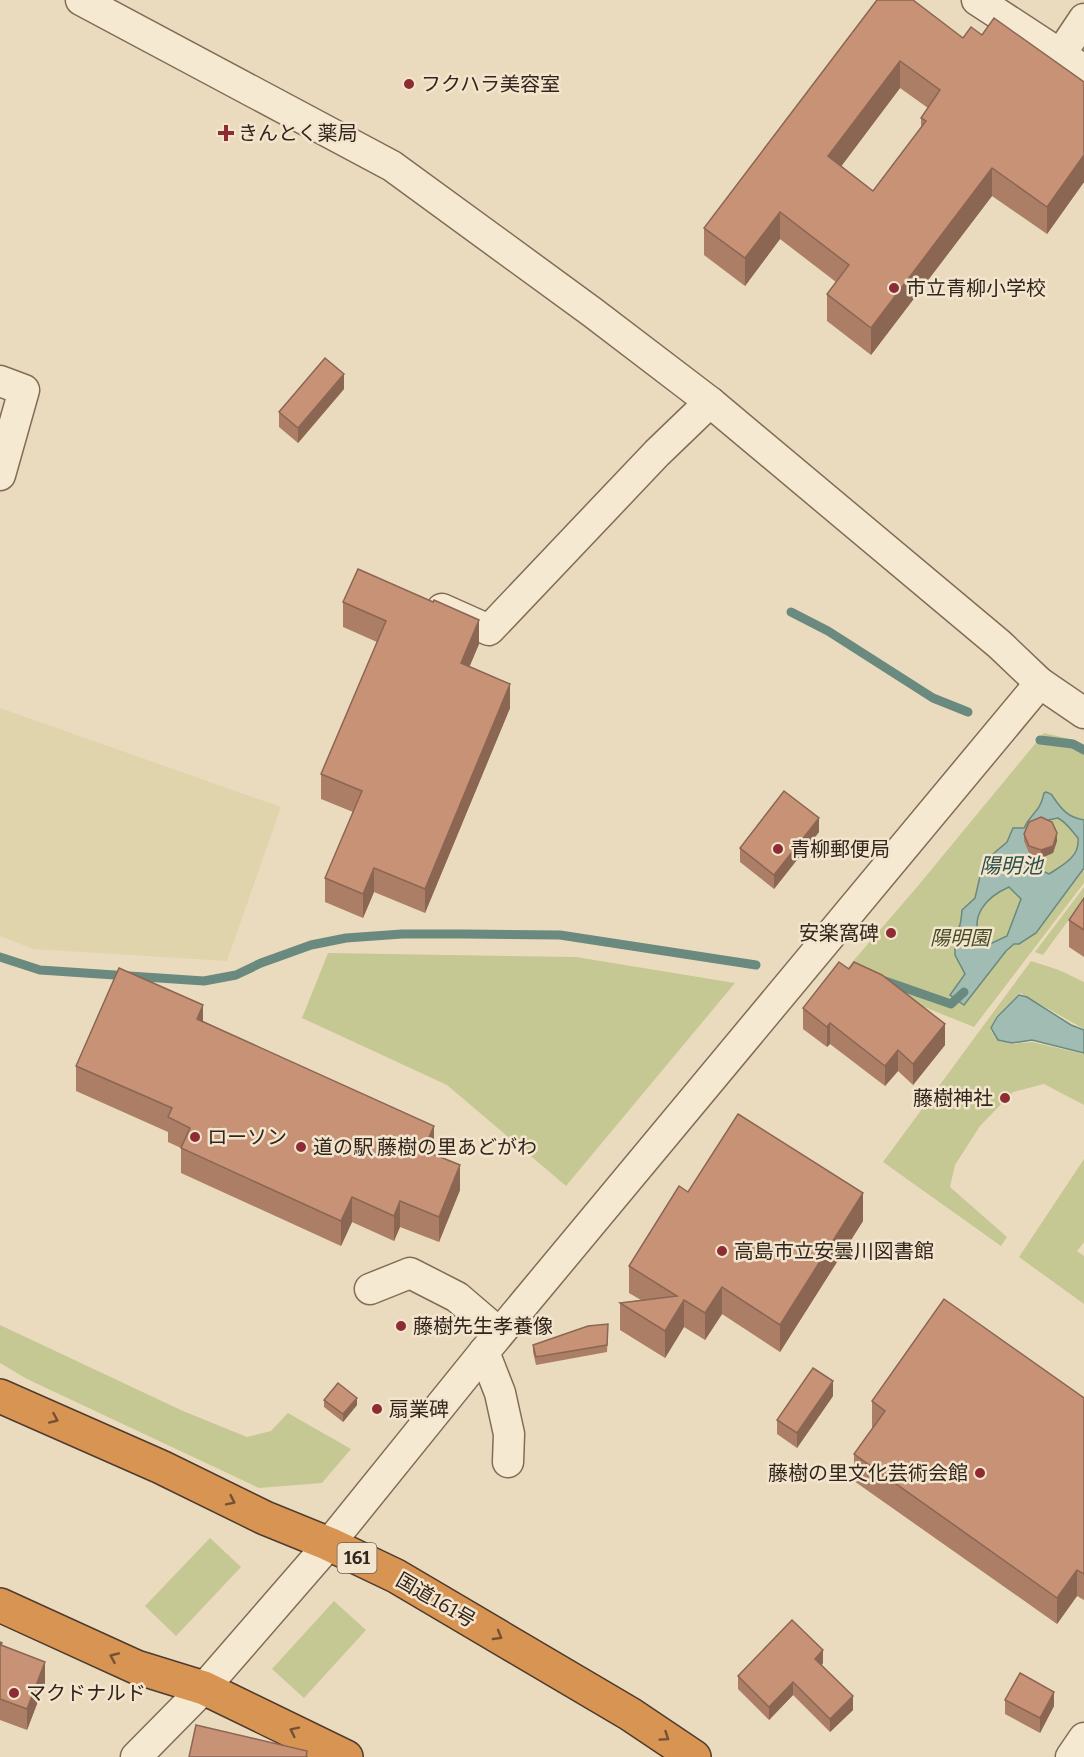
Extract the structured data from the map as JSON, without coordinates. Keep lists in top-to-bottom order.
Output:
{
  "streets": {
    "highway": ["161", "国道161号"]
  },
  "water": ["陽明池"],
  "parks": ["陽明園"],
  "places": {
    "other": [
      "フクハラ美容室",
      "市立青柳小学校",
      "青柳郵便局",
      "安楽窩碑",
      "藤樹神社",
      "ローソン",
      "道の駅 藤樹の里あどがわ",
      "高島市立安曇川図書館",
      "藤樹先生孝養像",
      "扇業碑",
      "藤樹の里文化芸術会館",
      "マクドナルド"
    ],
    "health": ["きんとく薬局"]
  }
}
